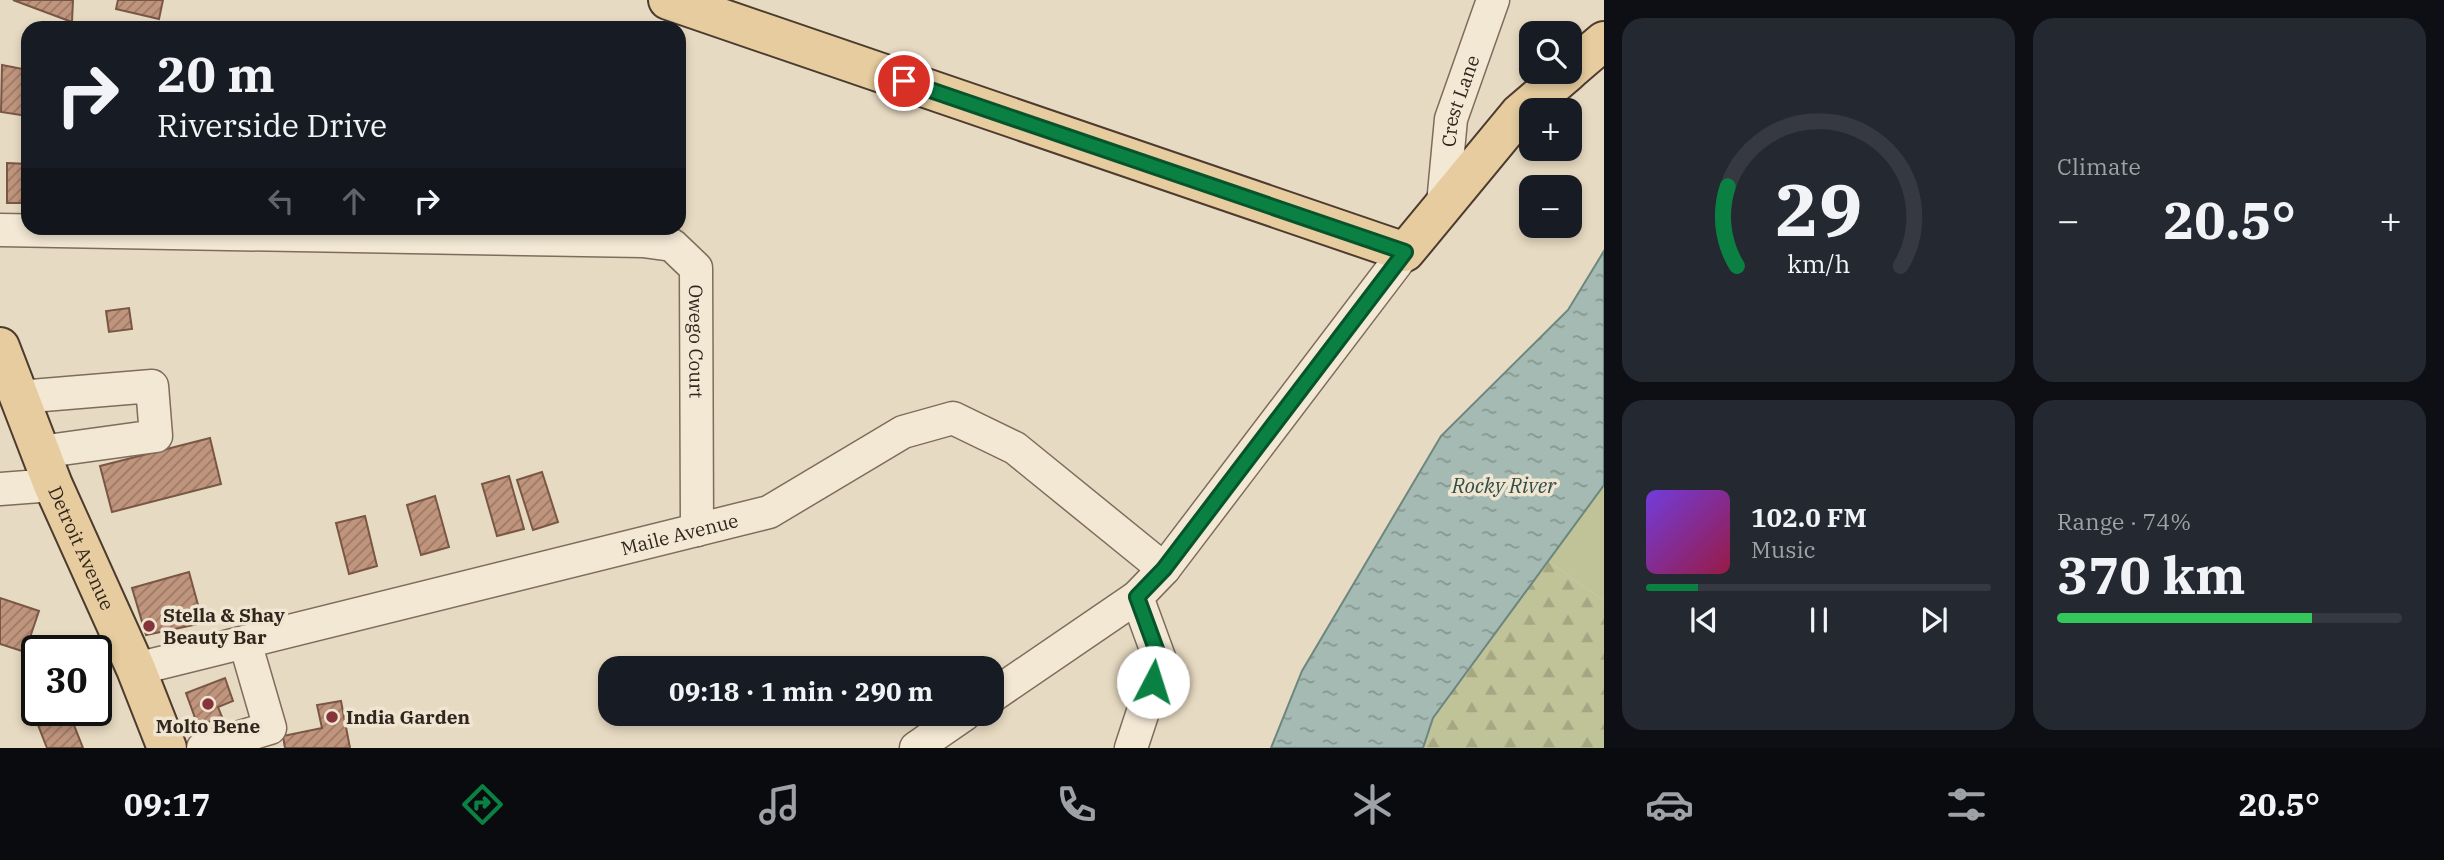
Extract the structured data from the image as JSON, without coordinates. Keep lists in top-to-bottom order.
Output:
{
  "streets": {
    "main road": ["Detroit Avenue"],
    "street": ["Crest Lane", "Owego Court", "Maile Avenue"]
  },
  "crossings": [
    ["Owego Court", "Maile Avenue"],
    ["Maile Avenue", "Detroit Avenue"]
  ],
  "water": ["Rocky River"],
  "places": ["Stella & Shay Beauty Bar", "Molto Bene", "India Garden"],
  "page": {
    "tile": [
      "Climate",
      ["Range · 74%", "370 km"]
    ],
    "map_buttons": ["+", "−"],
    "turn": ["20 m", "Riverside Drive"],
    "heat": ["−", "20.5°", "+"],
    "song": ["102.0 FM", "Music"],
    "limit": "30",
    "trip": "09:18 · 1 min · 290 m",
    "tabs": ["09:17", "20.5°"],
    "gauge": ["29", "km/h"]
  }
}
